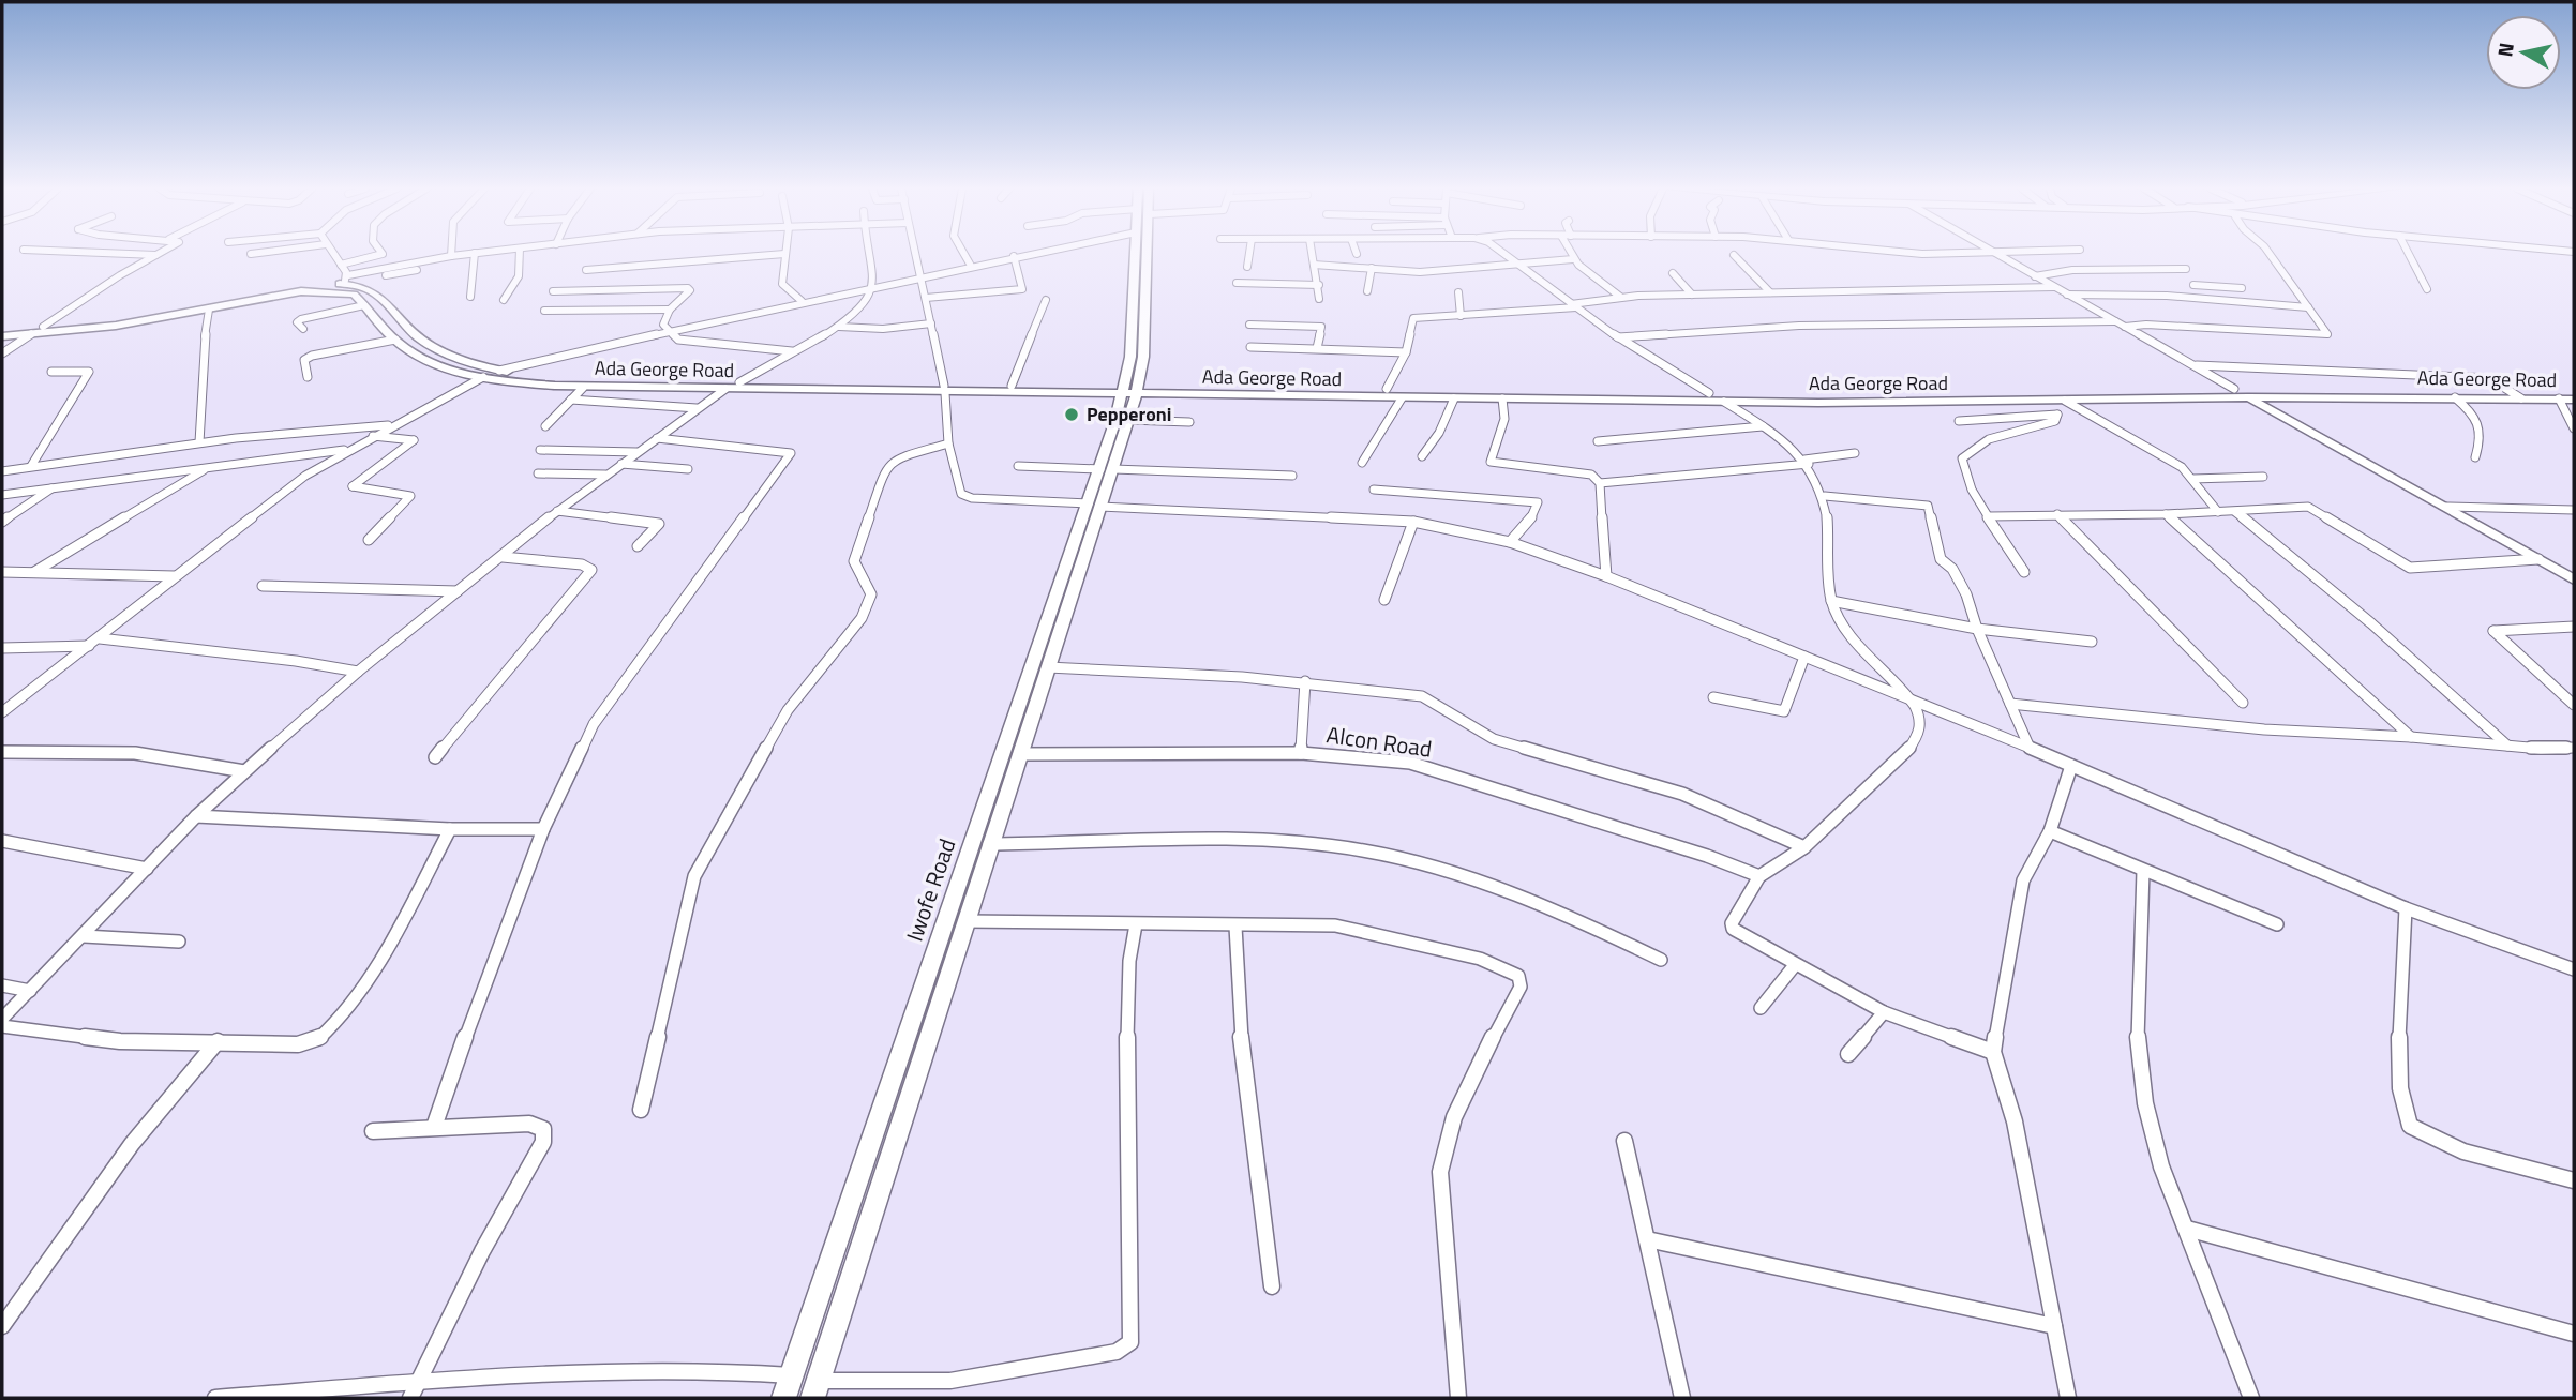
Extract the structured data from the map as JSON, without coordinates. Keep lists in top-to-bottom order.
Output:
{
  "streets": {
    "main road": ["Ada George Road", "Iwofe Road"],
    "street": ["Alcon Road"]
  },
  "crossings": [
    ["Ada George Road", "Iwofe Road"],
    ["Alcon Road", "Iwofe Road"]
  ],
  "places": ["Pepperoni"],
  "north": "left"
}
